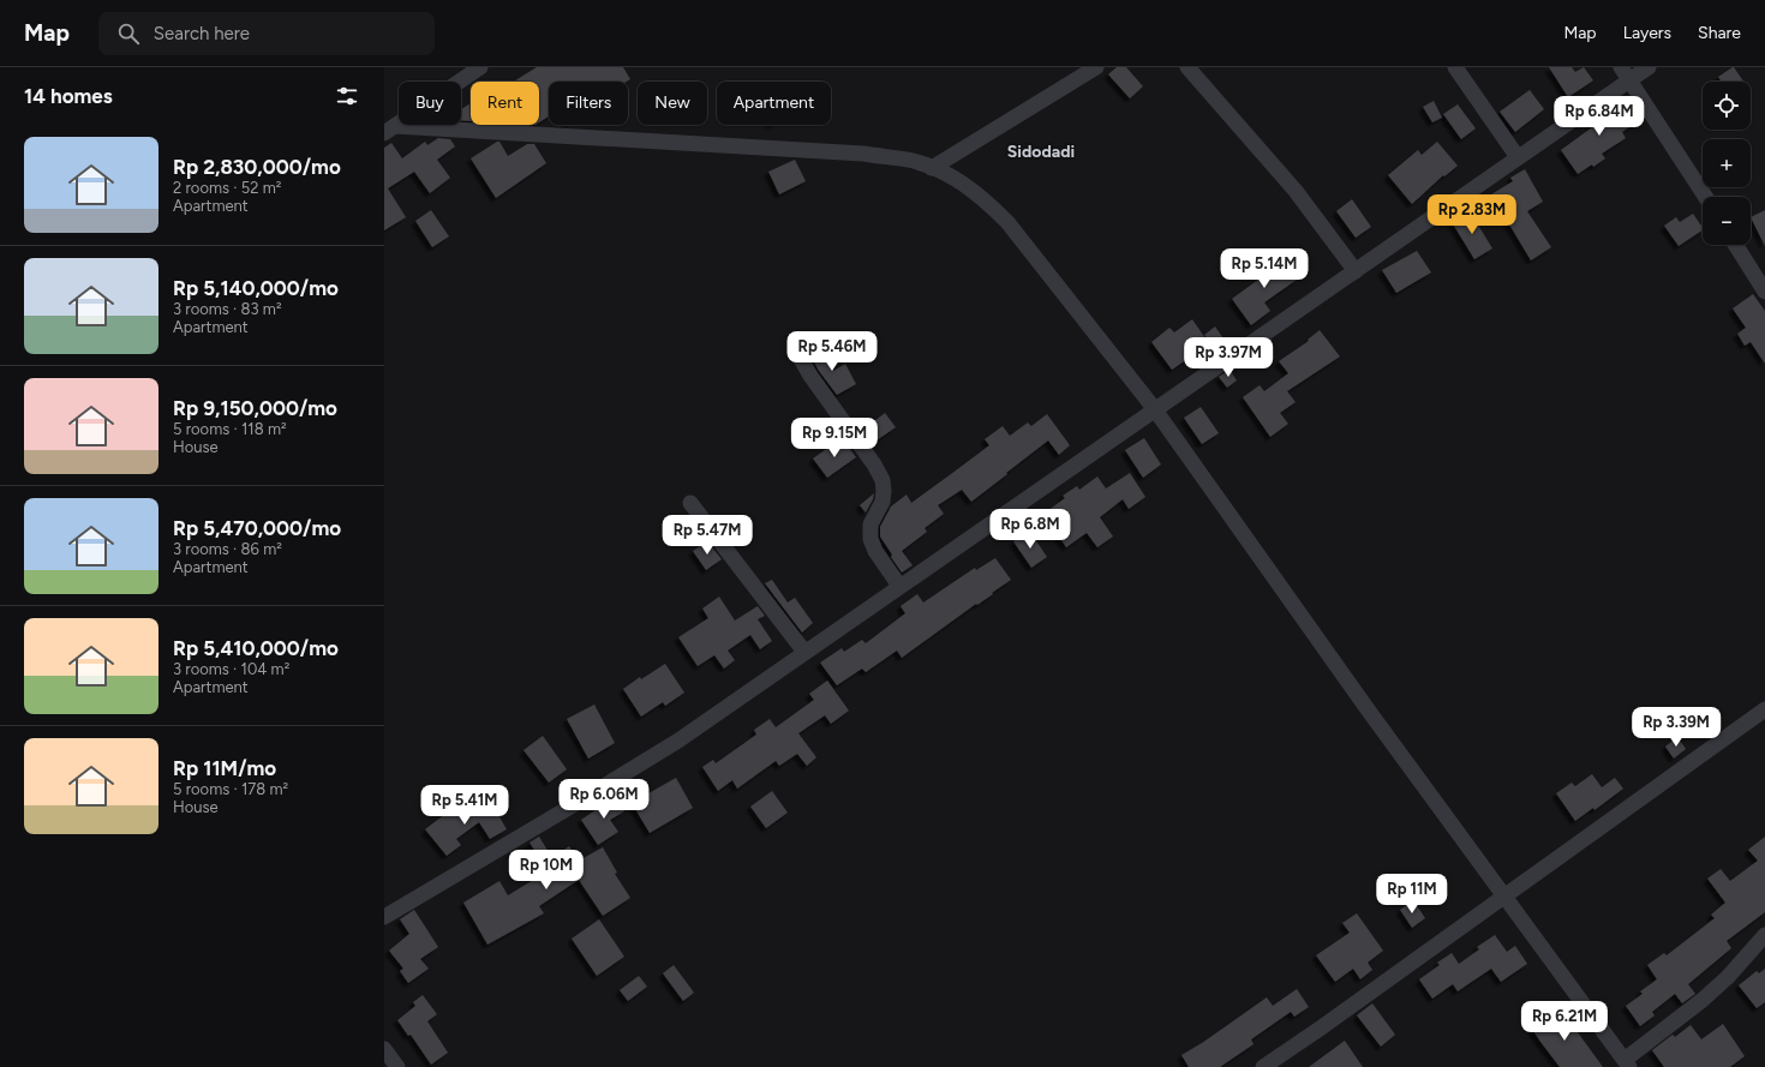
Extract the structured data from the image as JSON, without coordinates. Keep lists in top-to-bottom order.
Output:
{
  "districts": ["Sidodadi"],
  "page": {
    "header": "Map",
    "search": "Search here",
    "nav": ["Map", "Layers", "Share"],
    "heading": "14 homes",
    "map_buttons": ["+", "−"],
    "chip": [
      "Buy",
      "Rent",
      "Filters",
      "New",
      "Apartment"
    ],
    "price": [
      "Rp 6.84M",
      "Rp 2.83M",
      "Rp 5.14M",
      "Rp 5.46M",
      "Rp 3.97M",
      "Rp 9.15M",
      "Rp 6.8M",
      "Rp 5.47M",
      "Rp 3.39M",
      "Rp 6.06M",
      "Rp 5.41M",
      "Rp 10M",
      "Rp 11M",
      "Rp 6.21M"
    ],
    "list": [
      {
        "name": "Rp 2,830,000/mo",
        "note": "2 rooms · 52 m² · Apartment"
      },
      {
        "name": "Rp 5,140,000/mo",
        "note": "3 rooms · 83 m² · Apartment"
      },
      {
        "name": "Rp 9,150,000/mo",
        "note": "5 rooms · 118 m² · House"
      },
      {
        "name": "Rp 5,470,000/mo",
        "note": "3 rooms · 86 m² · Apartment"
      },
      {
        "name": "Rp 5,410,000/mo",
        "note": "3 rooms · 104 m² · Apartment"
      },
      {
        "name": "Rp 11M/mo",
        "note": "5 rooms · 178 m² · House"
      }
    ]
  }
}
